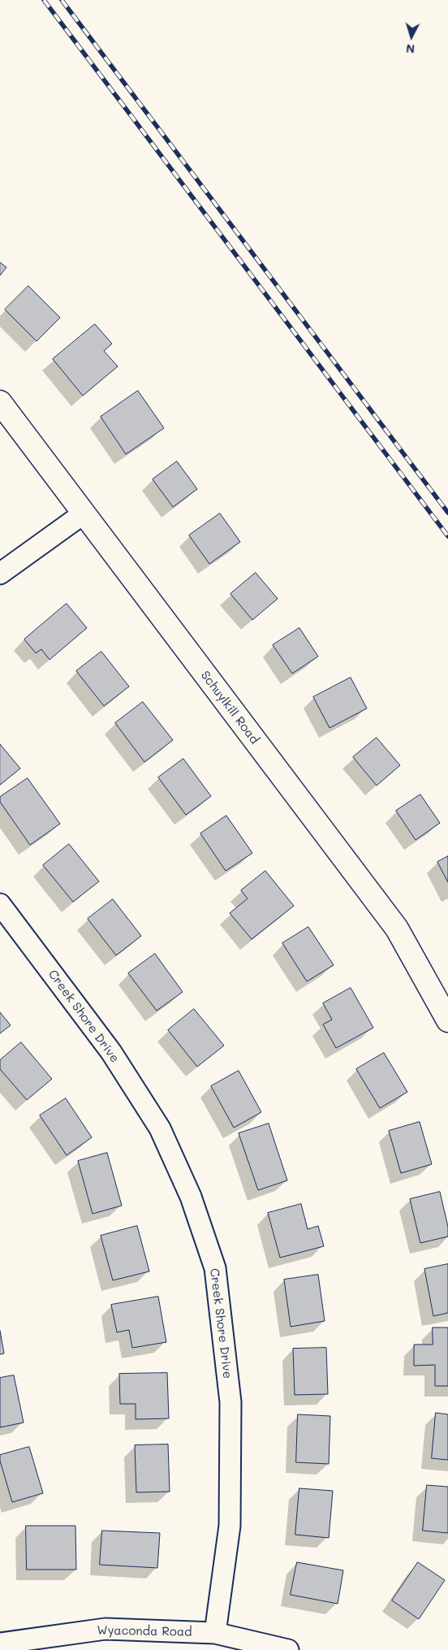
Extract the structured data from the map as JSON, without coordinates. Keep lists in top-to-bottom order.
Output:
{
  "streets": {
    "street": ["Schuylkill Road", "Creek Shore Drive", "Wyaconda Road"]
  },
  "crossings": [
    ["Creek Shore Drive", "Wyaconda Road"]
  ],
  "north": "bottom"
}
